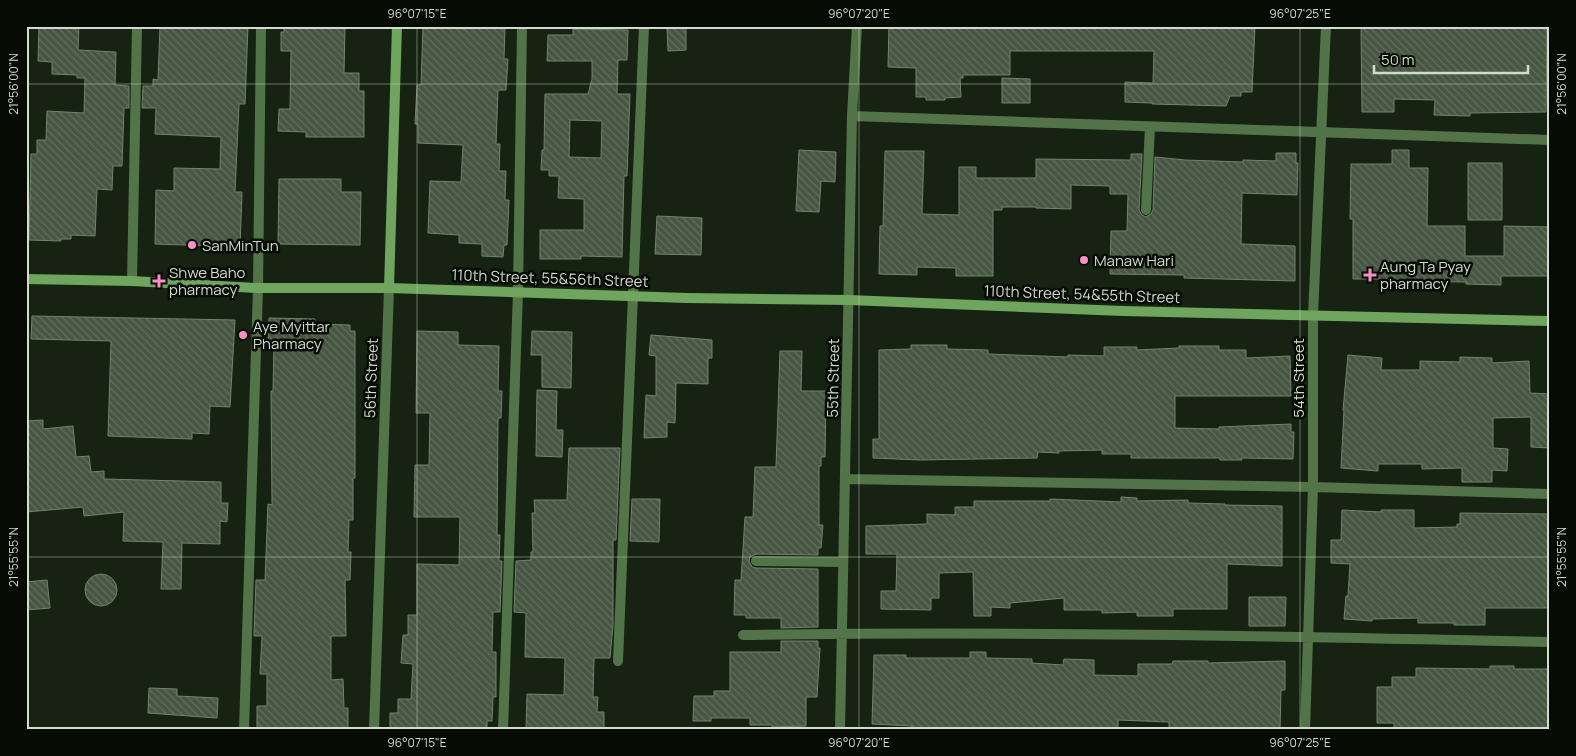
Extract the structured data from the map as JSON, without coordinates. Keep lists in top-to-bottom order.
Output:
{
  "streets": {
    "main road": ["110th Street, 55&56th Street", "110th Street, 54&55th Street", "56th Street"],
    "street": ["55th Street", "54th Street"]
  },
  "crossings": [
    ["110th Street, 55&56th Street", "110th Street, 54&55th Street"],
    ["110th Street, 55&56th Street", "56th Street"],
    ["110th Street, 54&55th Street", "55th Street"],
    ["110th Street, 54&55th Street", "54th Street"]
  ],
  "places": {
    "other": ["SanMinTun", "Manaw Hari", "Aye Myittar Pharmacy"],
    "health": ["Aung Ta Pyay pharmacy", "Shwe Baho pharmacy"]
  },
  "scale_bar": "50 m",
  "coordinates": [
    "96°07'15\"E",
    "96°07'20\"E",
    "96°07'25\"E",
    "21°56'00\"N",
    "21°55'55\"N"
  ]
}
